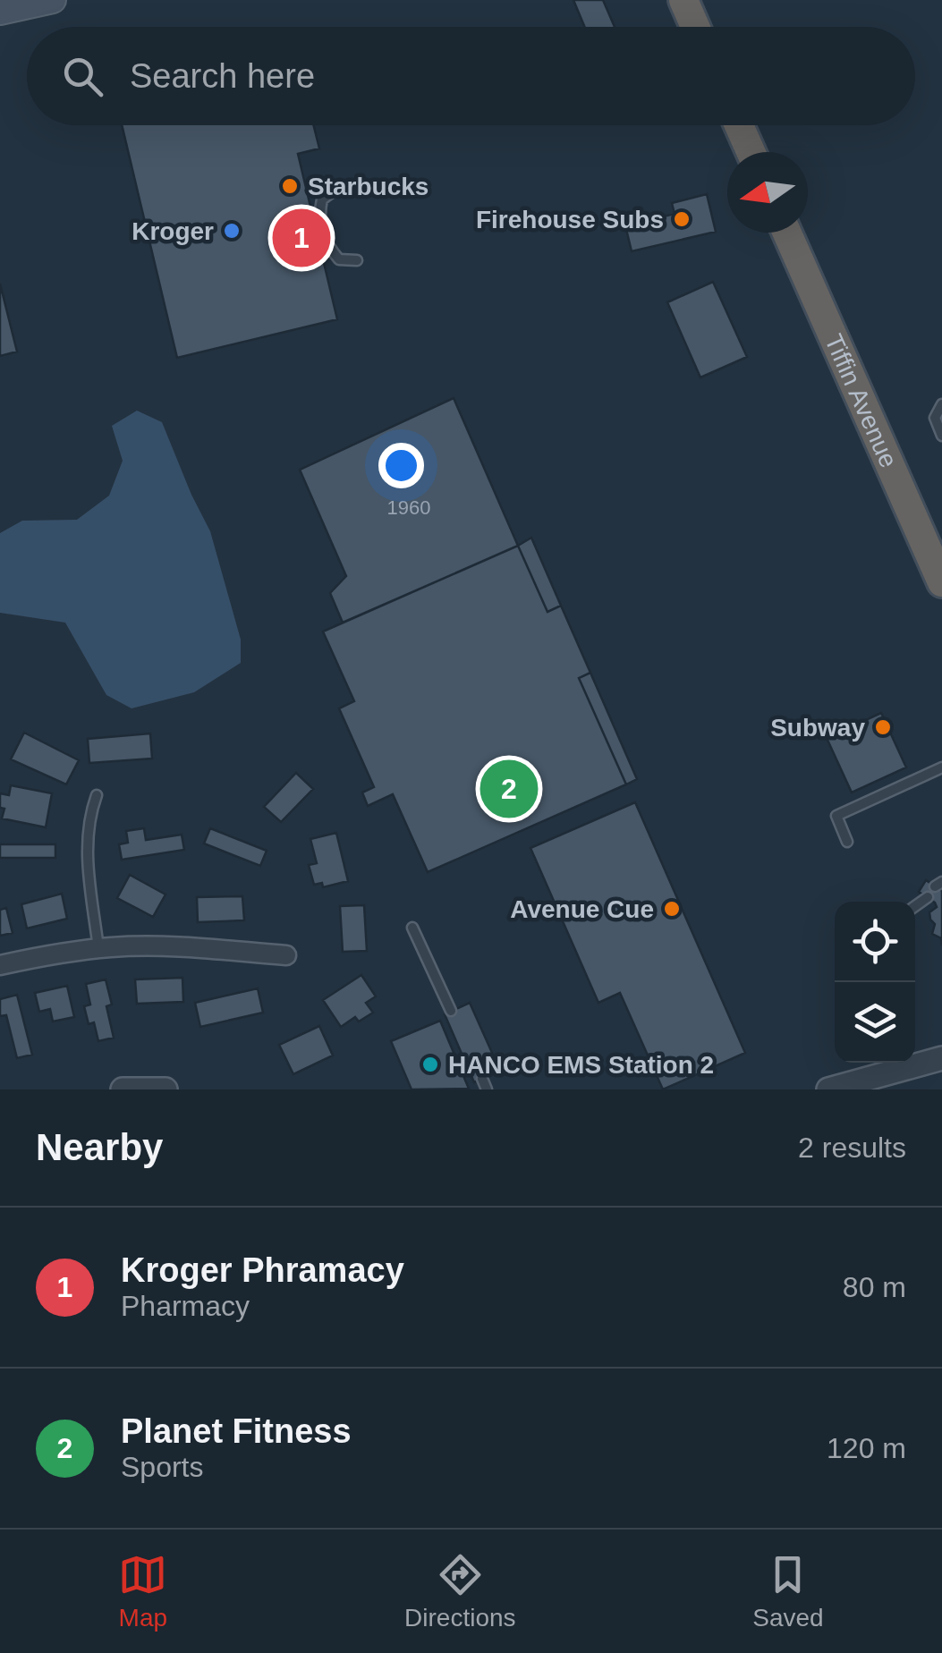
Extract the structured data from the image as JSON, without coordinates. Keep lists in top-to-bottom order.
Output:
{
  "streets": {
    "highway": ["Tiffin Avenue"]
  },
  "places": [
    "Starbucks",
    "Firehouse Subs",
    "Kroger",
    "Subway",
    "Avenue Cue",
    "HANCO EMS Station 2"
  ],
  "house_numbers": ["1960"],
  "north": "left",
  "page": {
    "search": "Search here",
    "pins": ["1", "2"],
    "heading": ["Nearby", "2 results"],
    "list": [
      {
        "mark": "1",
        "name": "Kroger Phramacy",
        "note": "Pharmacy",
        "value": "80 m"
      },
      {
        "mark": "2",
        "name": "Planet Fitness",
        "note": "Sports",
        "value": "120 m"
      }
    ],
    "nav": ["Map", "Directions", "Saved"]
  }
}
